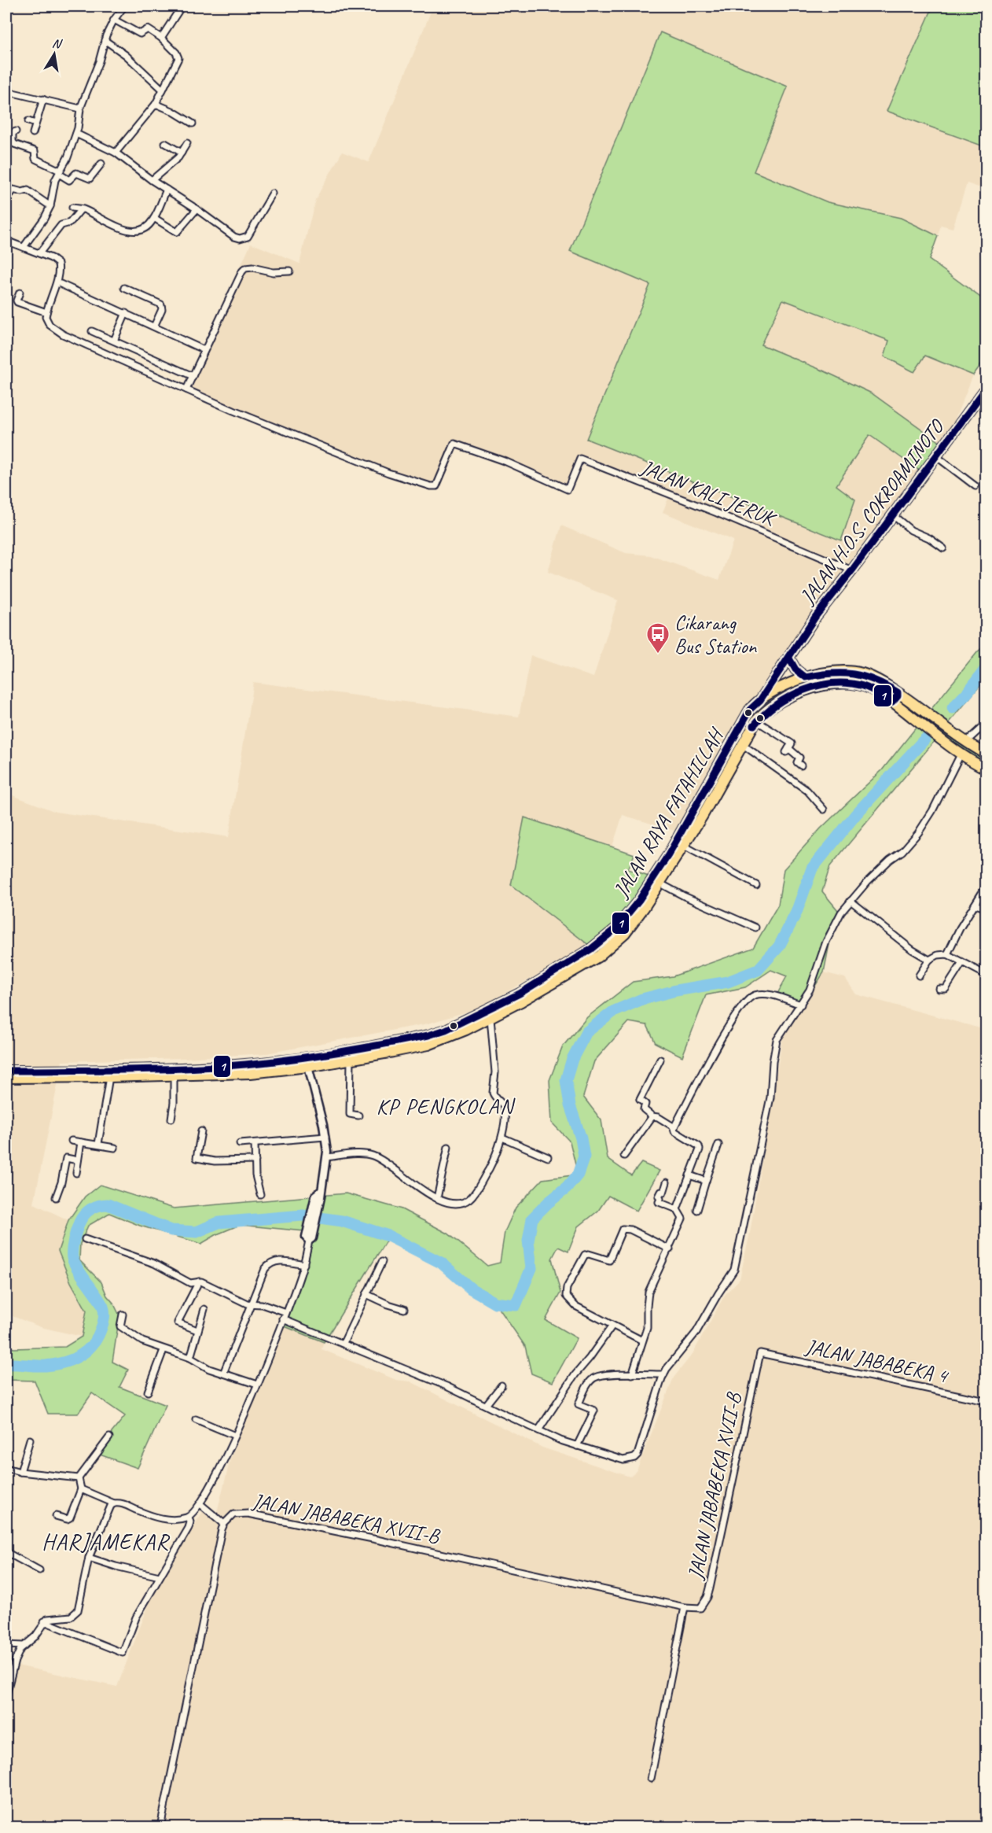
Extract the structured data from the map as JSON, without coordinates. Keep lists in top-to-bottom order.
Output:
{
  "streets": {
    "highway": ["JALAN H.O.S. COKROAMINOTO", "JALAN RAYA FATAHILLAH"],
    "street": ["JALAN KALI JERUK", "JALAN JABABEKA 4", "JALAN JABABEKA XVII-B"]
  },
  "crossings": [
    ["JALAN KALI JERUK", "JALAN H.O.S. COKROAMINOTO"],
    ["JALAN H.O.S. COKROAMINOTO", "JALAN RAYA FATAHILLAH"],
    ["JALAN JABABEKA 4", "JALAN JABABEKA XVII-B"]
  ],
  "districts": ["KP PENGKOLAN", "HARJAMEKAR"],
  "places": {
    "bus stop": ["Cikarang Bus Station"]
  },
  "lines": ["transit line 1"],
  "north": "top"
}
